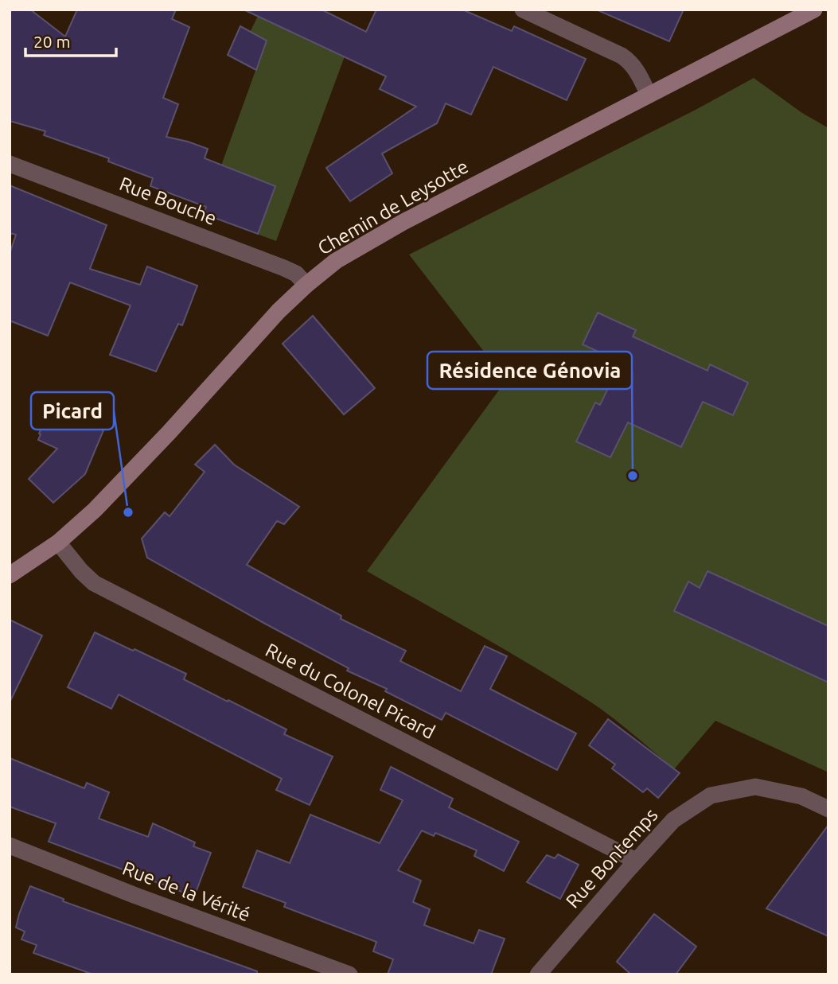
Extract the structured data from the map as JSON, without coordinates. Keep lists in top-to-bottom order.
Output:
{
  "streets": {
    "street": [
      "Rue Bouche",
      "Chemin de Leysotte",
      "Rue du Colonel Picard",
      "Rue Bontemps",
      "Rue de la Vérité"
    ]
  },
  "crossings": [
    ["Rue Bouche", "Chemin de Leysotte"],
    ["Chemin de Leysotte", "Rue du Colonel Picard"],
    ["Rue du Colonel Picard", "Rue Bontemps"]
  ],
  "places": ["Résidence Génovia", "Picard"],
  "scale_bar": "20 m"
}
